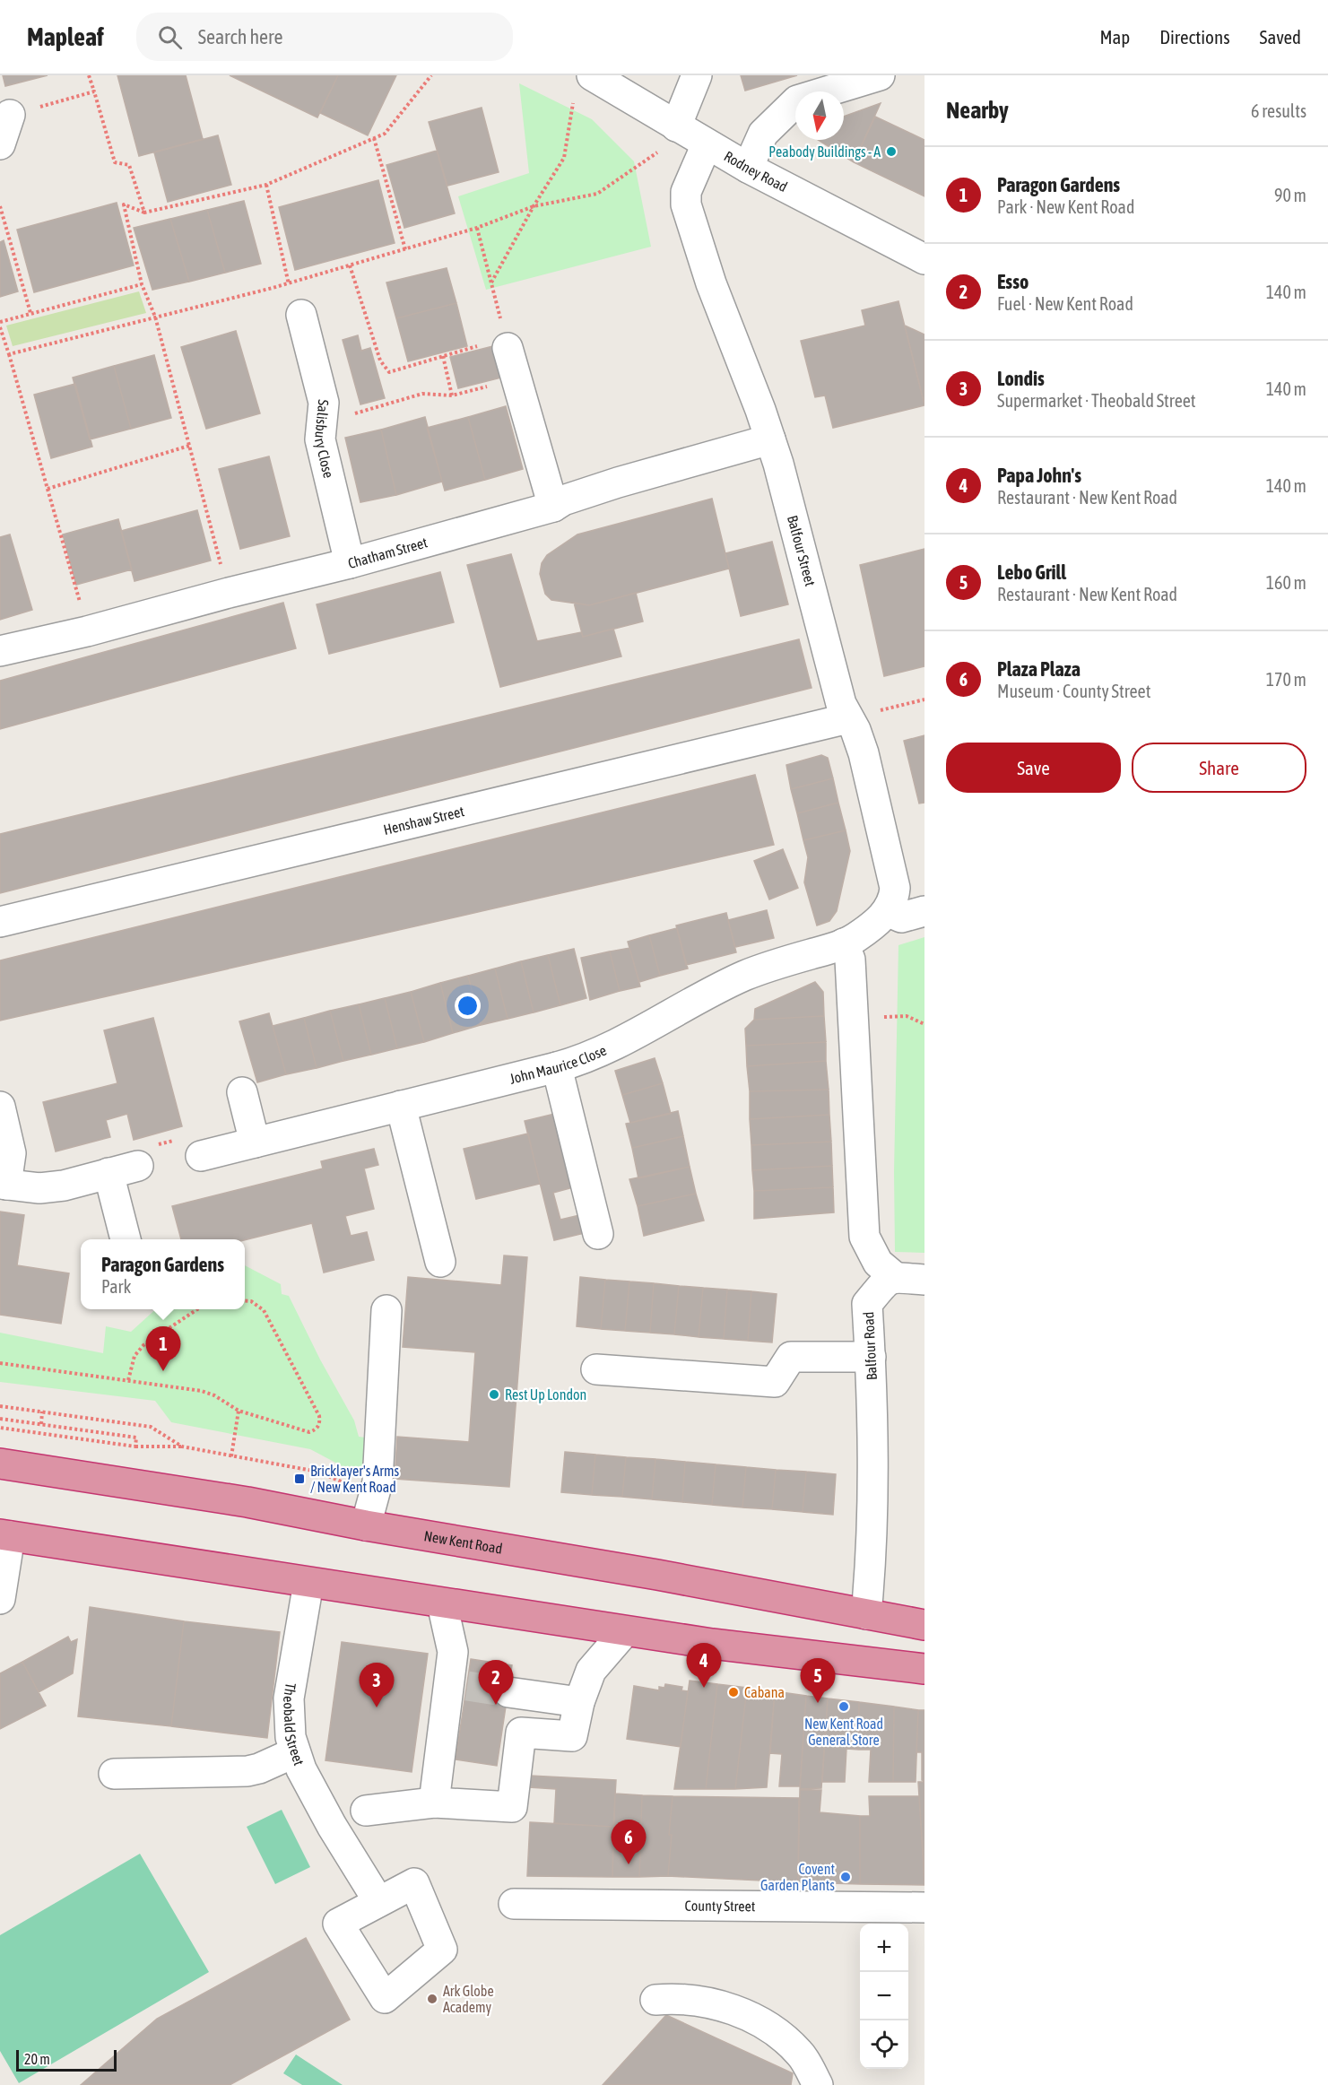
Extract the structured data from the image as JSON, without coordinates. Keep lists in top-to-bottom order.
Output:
{
  "streets": {
    "highway": ["New Kent Road"],
    "street": [
      "Rodney Road",
      "Salisbury Close",
      "Balfour Street",
      "Chatham Street",
      "Henshaw Street",
      "John Maurice Close",
      "Balfour Road",
      "Theobald Street",
      "County Street"
    ]
  },
  "crossings": [
    ["Rodney Road", "Balfour Street"],
    ["Salisbury Close", "Chatham Street"],
    ["Balfour Street", "Chatham Street"],
    ["Balfour Street", "Henshaw Street"],
    ["Balfour Road", "New Kent Road"]
  ],
  "places": {
    "other": [
      "Peabody Buildings - A",
      "Rest Up London",
      "Cabana",
      "New Kent Road General Store",
      "Covent Garden Plants",
      "Ark Globe Academy"
    ],
    "transit": ["Bricklayer's Arms / New Kent Road"]
  },
  "scale_bar": "20 m",
  "north": "bottom",
  "page": {
    "header": "Mapleaf",
    "search": "Search here",
    "nav": ["Map", "Directions", "Saved"],
    "heading": ["Nearby", "6 results"],
    "list": [
      {
        "mark": "1",
        "name": "Paragon Gardens",
        "note": "Park · New Kent Road",
        "value": "90 m"
      },
      {
        "mark": "2",
        "name": "Esso",
        "note": "Fuel · New Kent Road",
        "value": "140 m"
      },
      {
        "mark": "3",
        "name": "Londis",
        "note": "Supermarket · Theobald Street",
        "value": "140 m"
      },
      {
        "mark": "4",
        "name": "Papa John's",
        "note": "Restaurant · New Kent Road",
        "value": "140 m"
      },
      {
        "mark": "5",
        "name": "Lebo Grill",
        "note": "Restaurant · New Kent Road",
        "value": "160 m"
      },
      {
        "mark": "6",
        "name": "Plaza Plaza",
        "note": "Museum · County Street",
        "value": "170 m"
      }
    ],
    "buttons": ["Save", "Share"],
    "popup": ["Paragon Gardens", "Park"],
    "pins": [
      "1",
      "4",
      "5",
      "2",
      "3",
      "6"
    ],
    "map_buttons": ["+", "−"],
    "scale": "20 m"
  }
}
